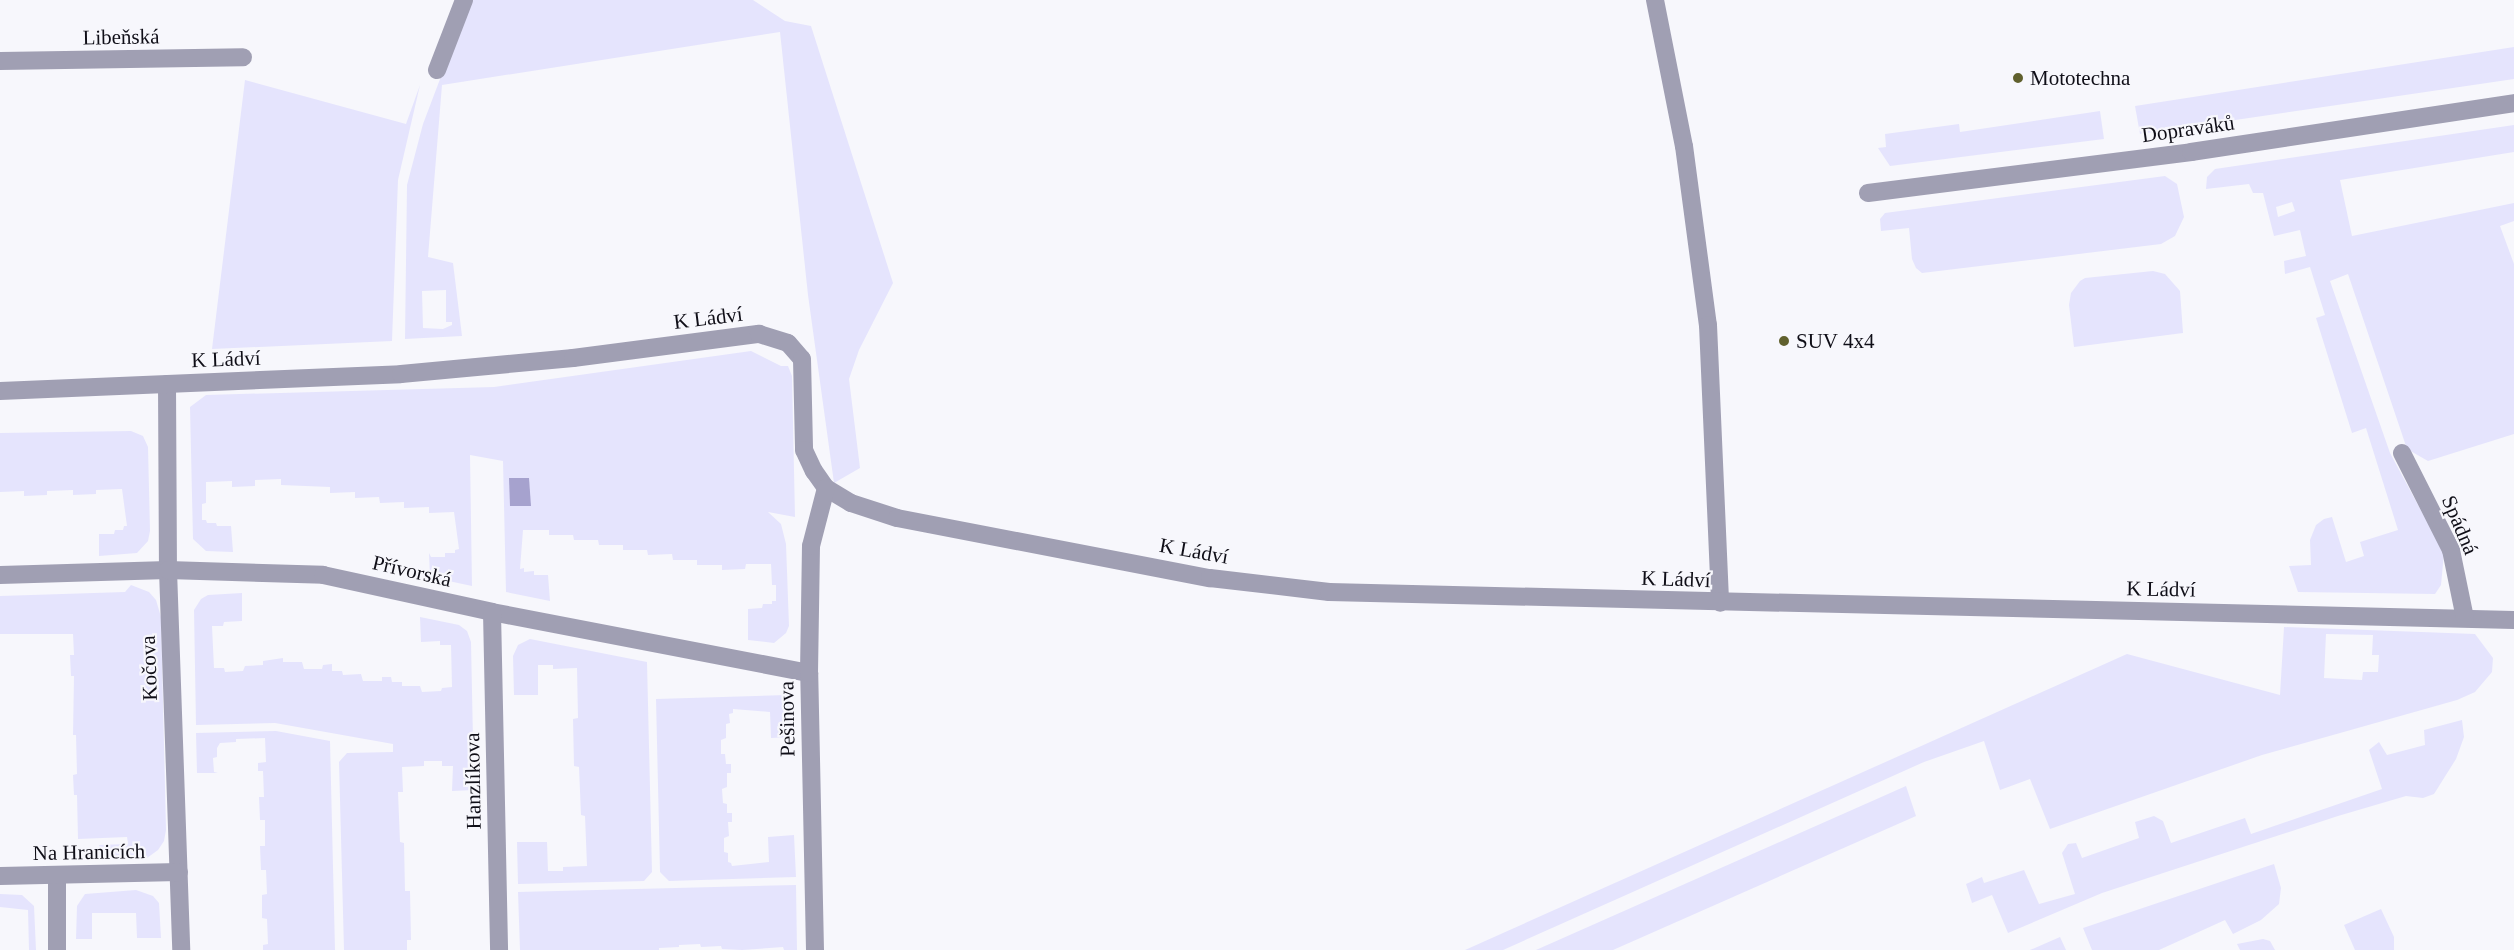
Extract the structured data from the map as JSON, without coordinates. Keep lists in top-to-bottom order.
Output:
{
  "streets": {
    "street": [
      "Libeňská",
      "Dopraváků",
      "K Ládví",
      "Spádná",
      "Přívorská",
      "Kočova",
      "Pešinova",
      "Hanzlíkova",
      "Na Hranicích"
    ]
  },
  "crossings": [
    ["K Ládví", "Spádná"],
    ["K Ládví", "Kočova"],
    ["K Ládví", "Pešinova"],
    ["Přívorská", "Kočova"],
    ["Přívorská", "Pešinova"],
    ["Přívorská", "Hanzlíkova"],
    ["Kočova", "Na Hranicích"]
  ],
  "places": ["Mototechna", "SUV 4x4"]
}
